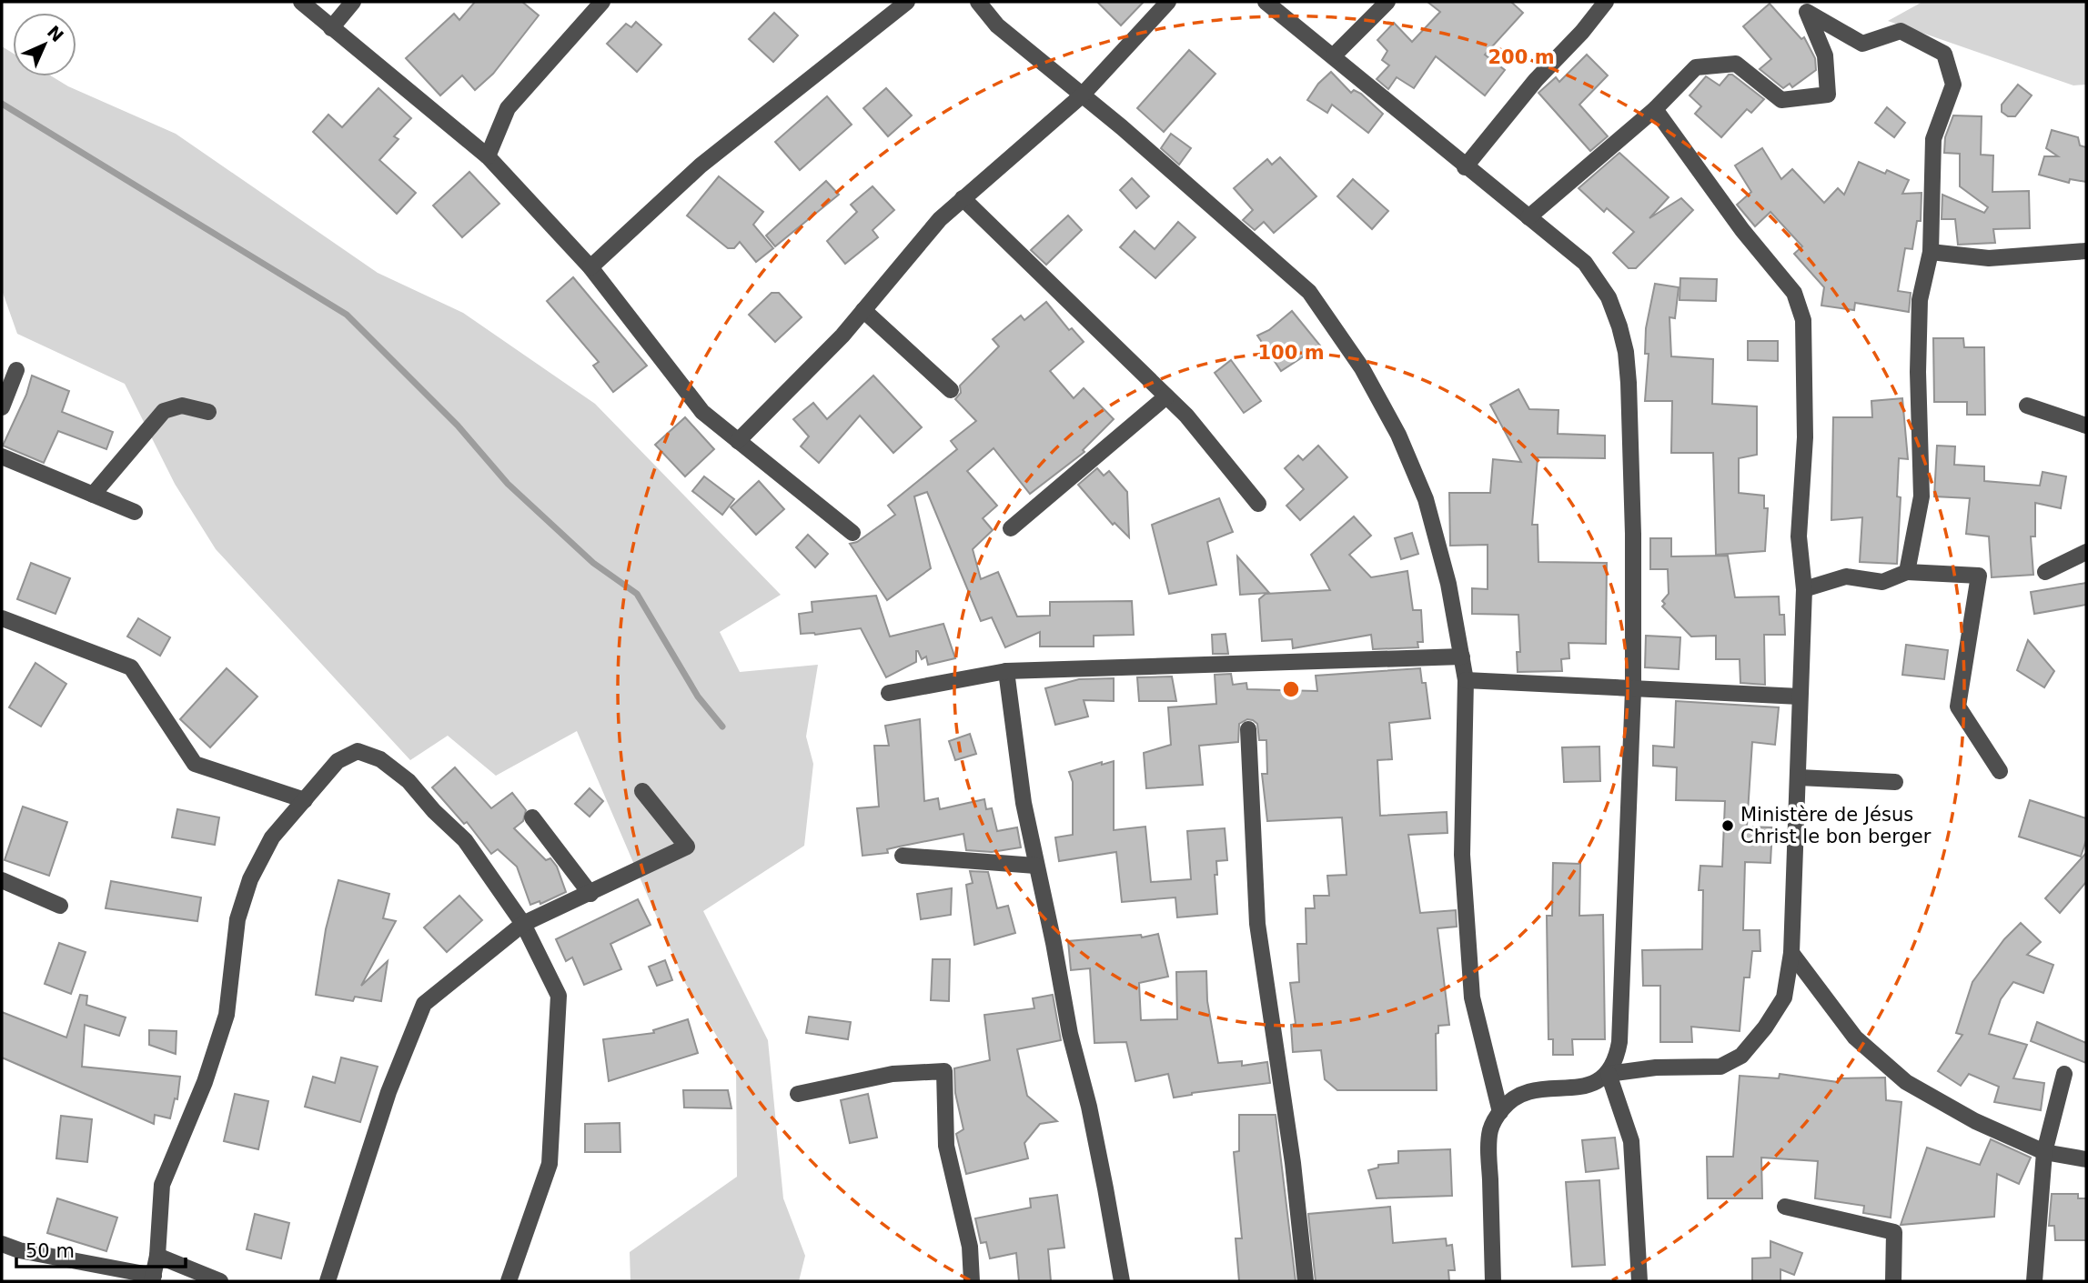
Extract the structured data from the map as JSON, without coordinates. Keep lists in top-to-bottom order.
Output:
{
  "places": ["Ministère de Jésus Christ le bon berger"],
  "scale_bar": "50 m",
  "north": "top right",
  "rings": ["200 m", "100 m"]
}
